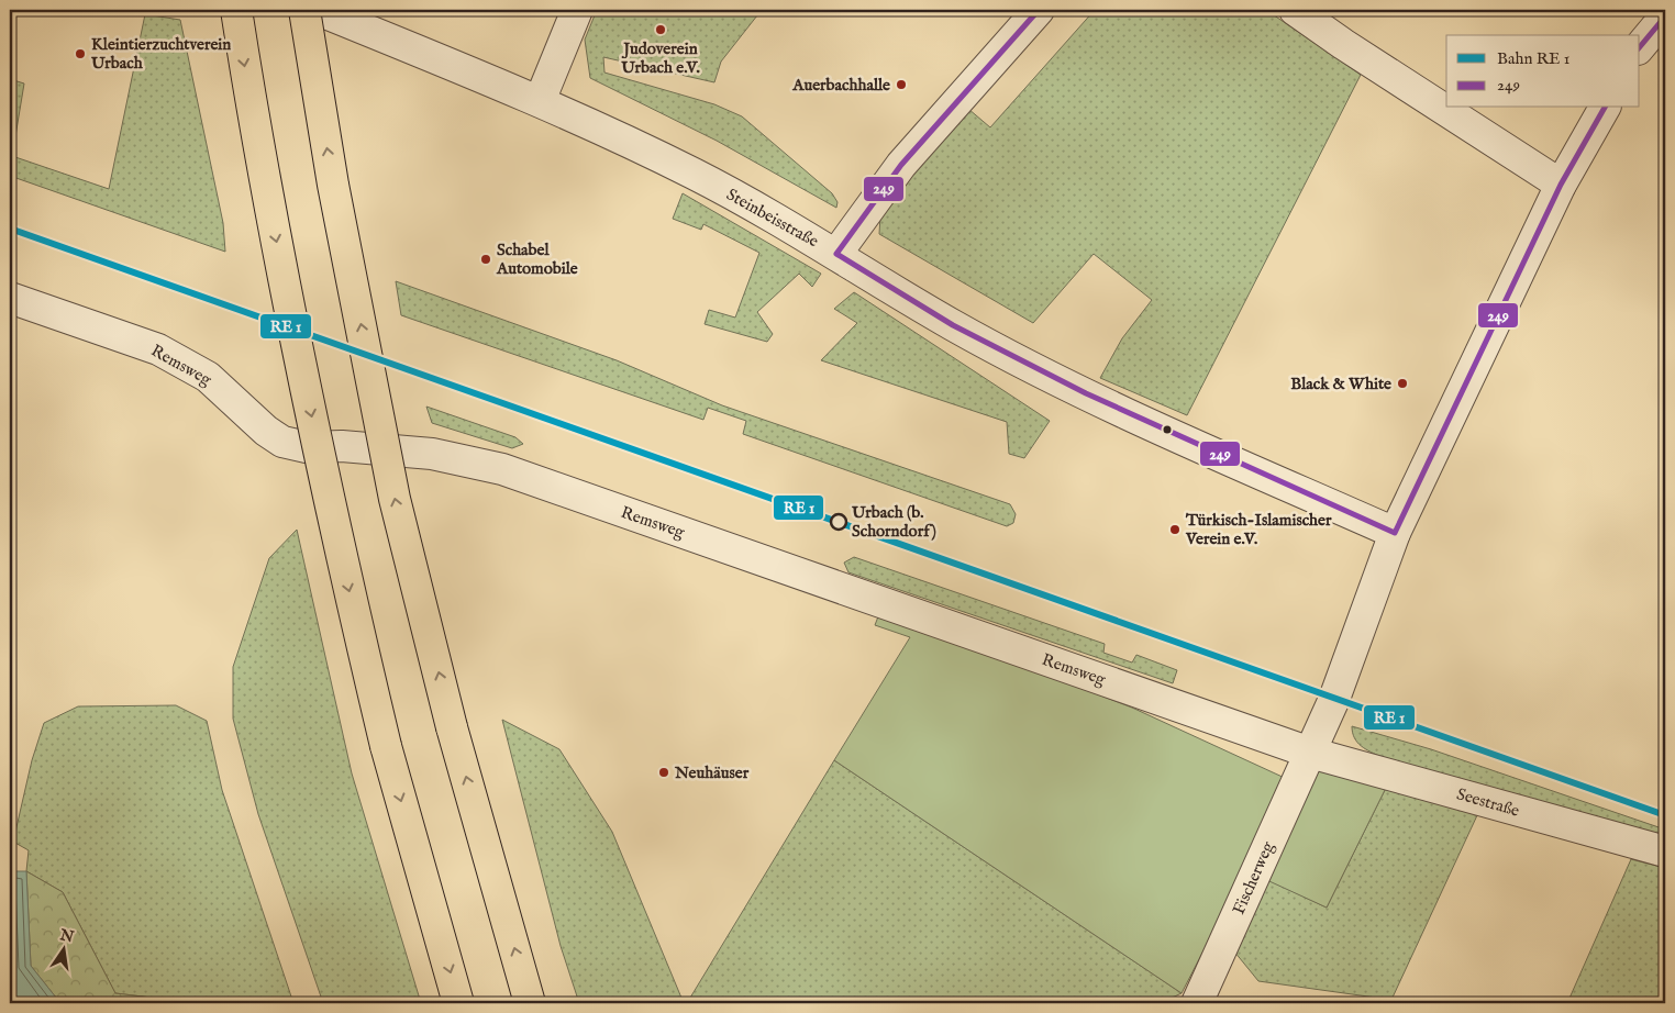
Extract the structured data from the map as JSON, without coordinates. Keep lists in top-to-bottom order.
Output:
{
  "streets": {
    "street": [
      "Steinbeisstraße",
      "Remsweg",
      "Seestraße",
      "Fischerweg"
    ]
  },
  "crossings": [
    ["Steinbeisstraße", "Fischerweg"],
    ["Remsweg", "Seestraße"],
    ["Remsweg", "Fischerweg"],
    ["Seestraße", "Fischerweg"]
  ],
  "places": [
    "Judoverein Urbach e.V.",
    "Kleintierzuchtverein Urbach",
    "Auerbachhalle",
    "Schabel Automobile",
    "Black & White",
    "Urbach (b. Schorndorf)",
    "Türkisch-Islamischer Verein e.V.",
    "Neuhäuser"
  ],
  "lines": ["transit line 249"],
  "legend": ["Bahn RE 1", "249"],
  "north": "top"
}
